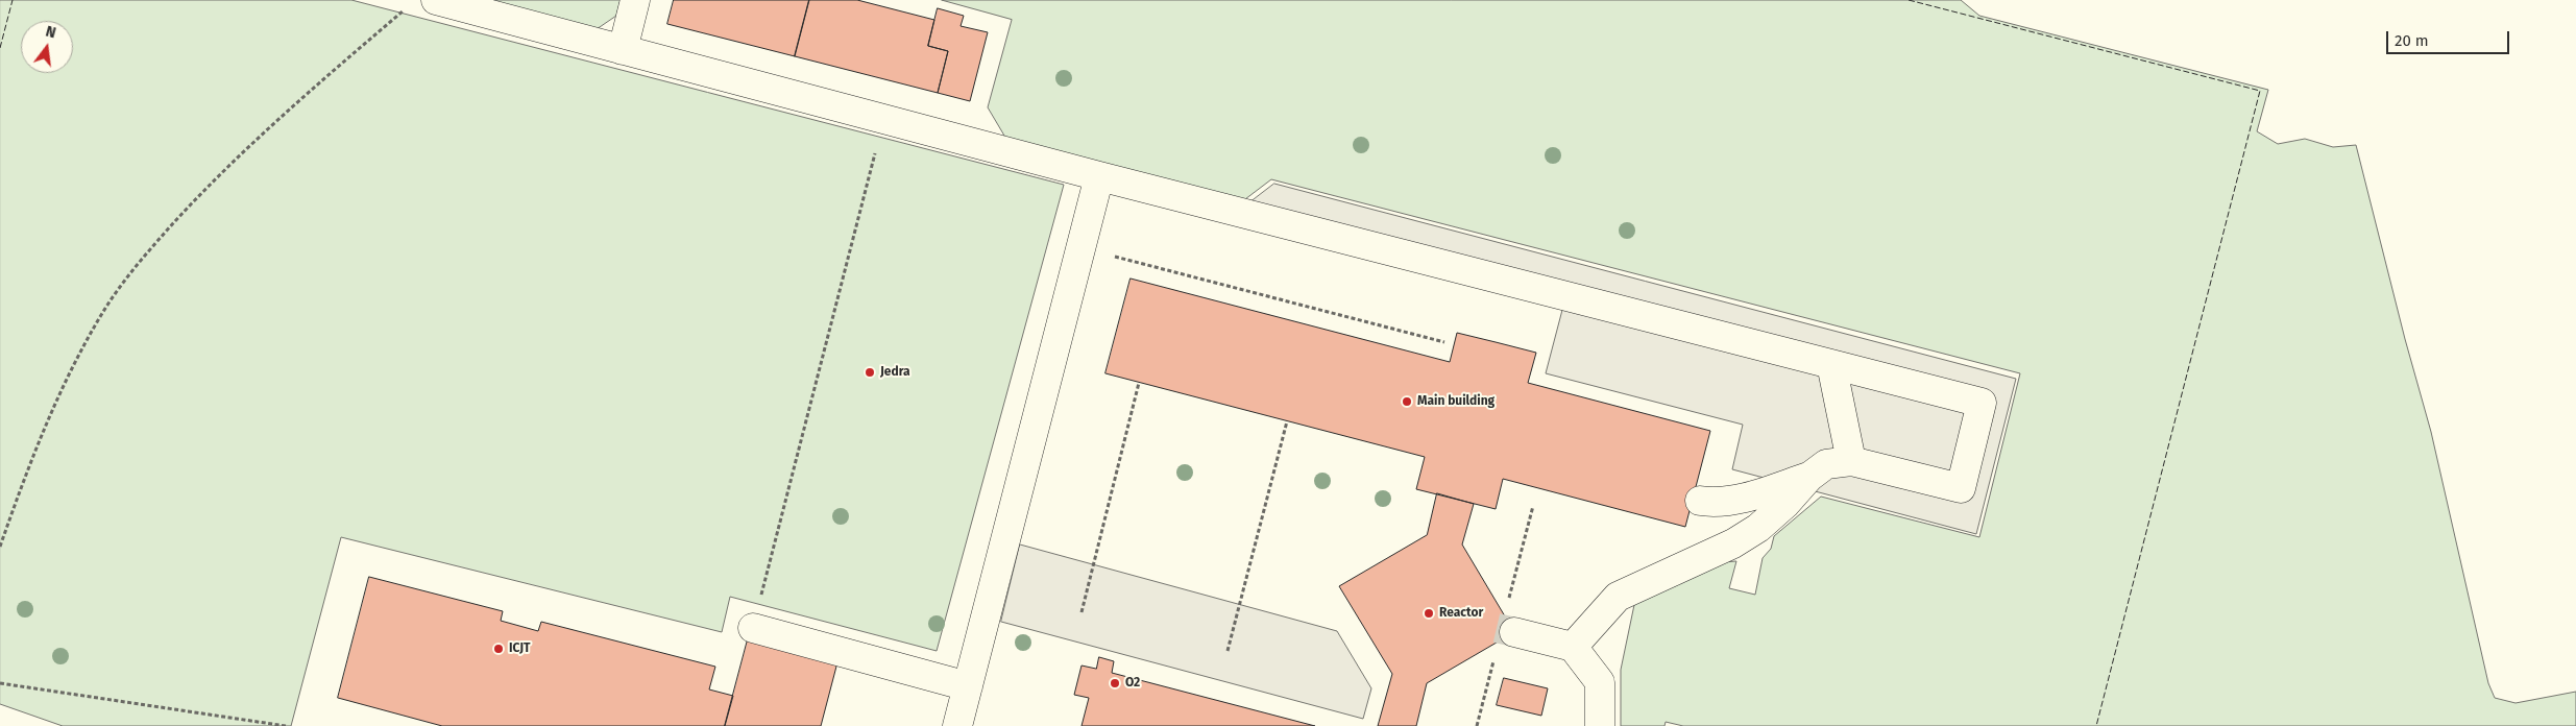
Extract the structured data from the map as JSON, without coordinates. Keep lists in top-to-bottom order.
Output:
{
  "places": [
    "Jedra",
    "Main building",
    "Reactor",
    "ICJT",
    "O2"
  ],
  "scale_bar": "20 m",
  "north": "top"
}
